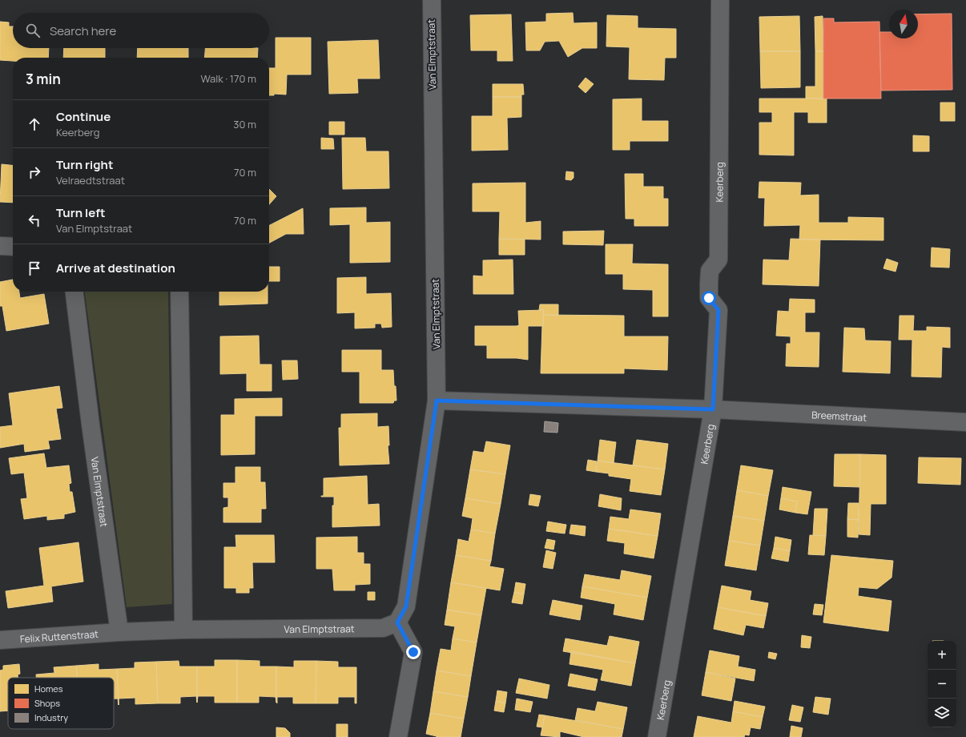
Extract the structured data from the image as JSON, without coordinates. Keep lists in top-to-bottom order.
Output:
{
  "streets": {
    "street": [
      "Van Elmptstraat",
      "Keerberg",
      "Breemstraat",
      "Felix Ruttenstraat"
    ]
  },
  "crossings": [
    ["Van Elmptstraat", "Breemstraat"],
    ["Van Elmptstraat", "Felix Ruttenstraat"],
    ["Keerberg", "Breemstraat"]
  ],
  "legend": ["Homes", "Shops", "Industry"],
  "north": "top",
  "page": {
    "search": "Search here",
    "heading": ["3 min", "Walk · 170 m"],
    "list": [
      ["Continue", "Keerberg", "30 m"],
      ["Turn right", "Velraedtstraat", "70 m"],
      ["Turn left", "Van Elmptstraat", "70 m"],
      "Arrive at destination"
    ],
    "map_buttons": ["+", "−"]
  }
}
